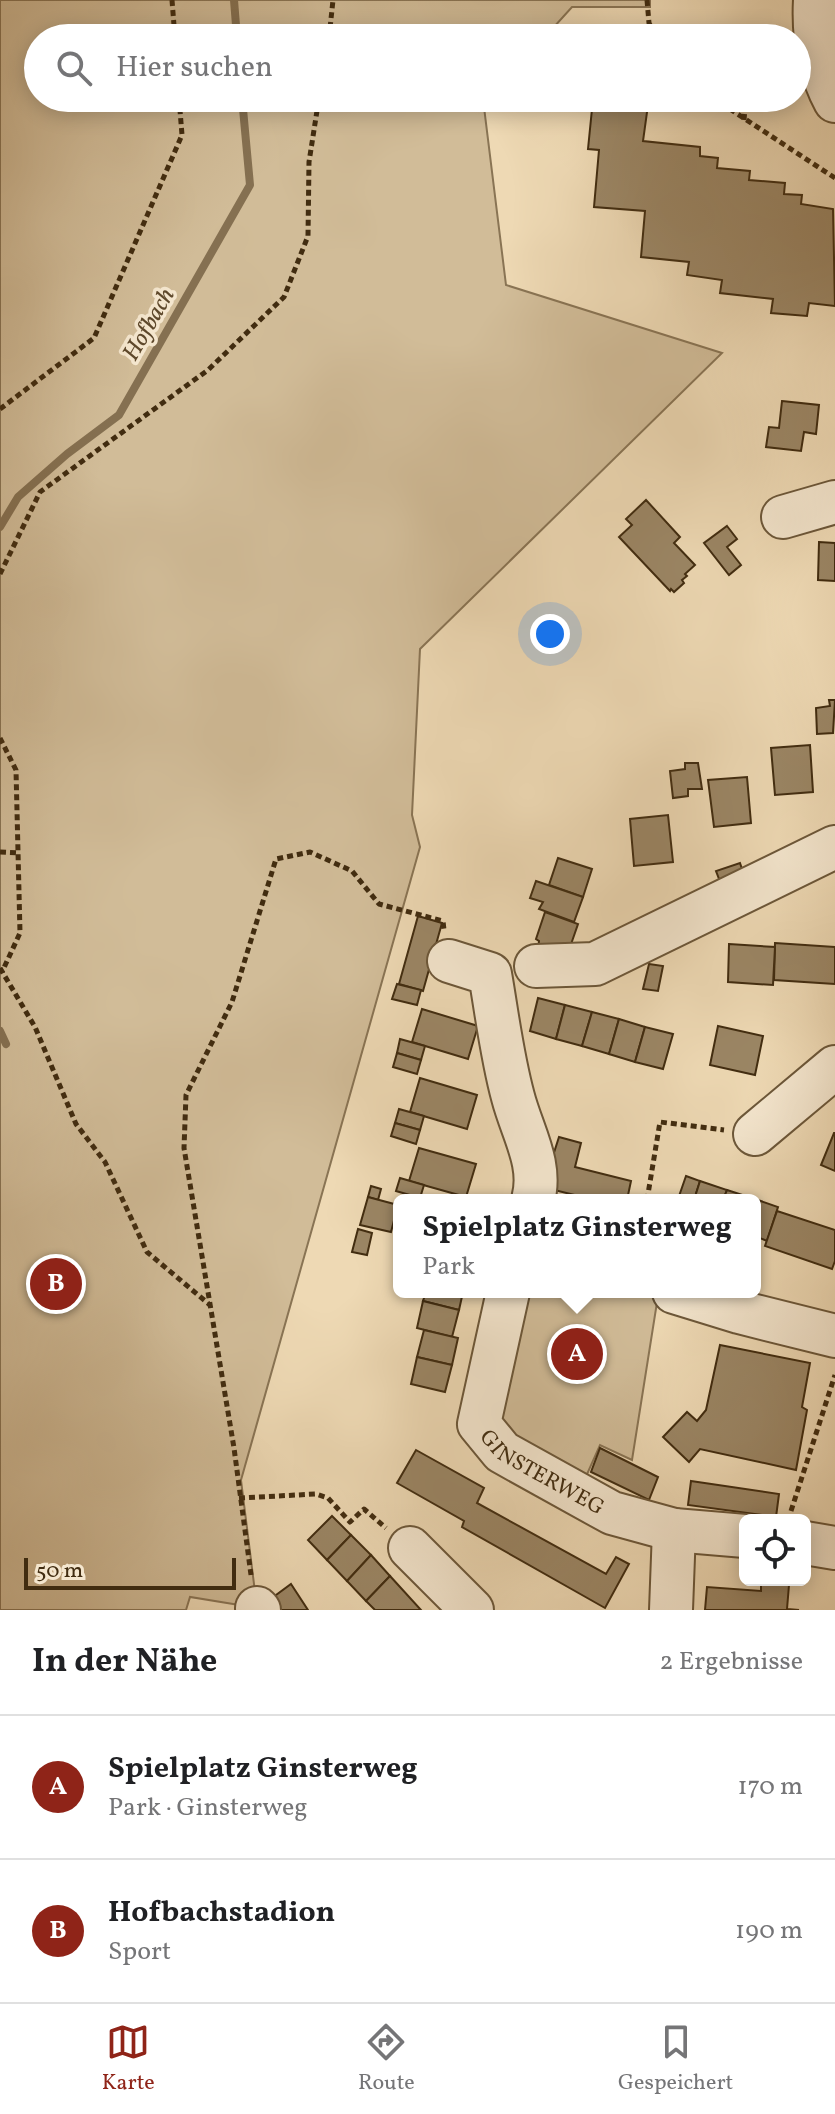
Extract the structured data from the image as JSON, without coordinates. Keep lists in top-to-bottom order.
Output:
{
  "streets": {
    "street": ["GINSTERWEG"]
  },
  "water": ["Hofbach"],
  "scale_bar": "50 m",
  "page": {
    "search": "Hier suchen",
    "popup": ["Spielplatz Ginsterweg", "Park"],
    "pins": ["B", "A"],
    "scale": "50 m",
    "heading": ["In der Nähe", "2 Ergebnisse"],
    "list": [
      {
        "mark": "A",
        "name": "Spielplatz Ginsterweg",
        "note": "Park · Ginsterweg",
        "value": "170 m"
      },
      {
        "mark": "B",
        "name": "Hofbachstadion",
        "note": "Sport",
        "value": "190 m"
      }
    ],
    "nav": ["Karte", "Route", "Gespeichert"]
  }
}
